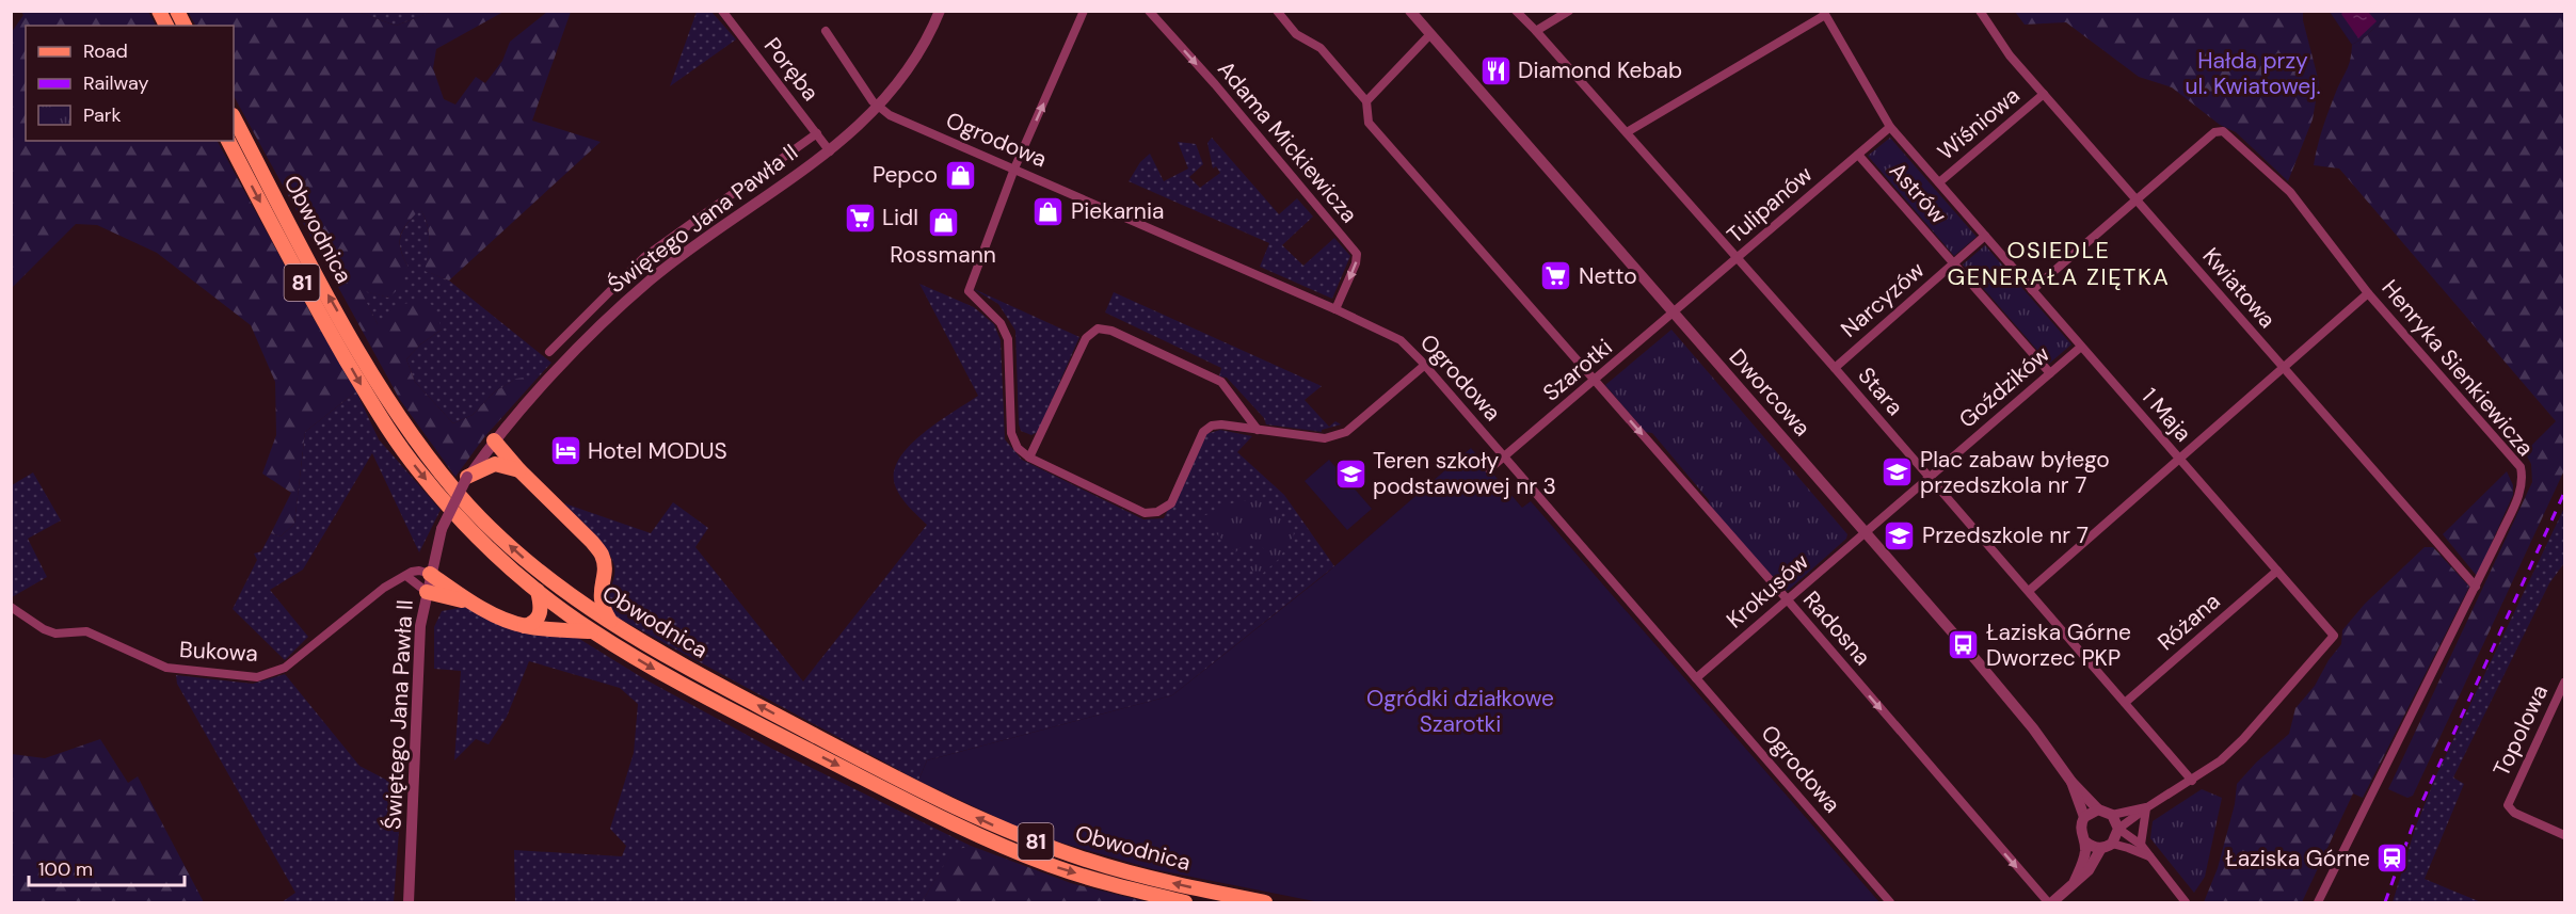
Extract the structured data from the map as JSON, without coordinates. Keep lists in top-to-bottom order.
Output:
{
  "streets": {
    "main road": ["Obwodnica", "81"],
    "street": [
      "Poręba",
      "Wiśniowa",
      "Ogrodowa",
      "Adama Mickiewicza",
      "Astrów",
      "Tulipanów",
      "Świętego Jana Pawła II",
      "Kwiatowa",
      "Narcyzów",
      "Henryka Sienkiewicza",
      "Szarotki",
      "Goździków",
      "Stara",
      "Dworcowa",
      "1 Maja",
      "Krokusów",
      "Różana",
      "Radosna",
      "Bukowa",
      "Topolowa"
    ]
  },
  "crossings": [
    ["Poręba", "Świętego Jana Pawła II"],
    ["Wiśniowa", "Kwiatowa"],
    ["Wiśniowa", "1 Maja"],
    ["Ogrodowa", "Adama Mickiewicza"],
    ["Ogrodowa", "Świętego Jana Pawła II"],
    ["Ogrodowa", "Szarotki"],
    ["Ogrodowa", "Krokusów"],
    ["Astrów", "Tulipanów"],
    ["Astrów", "Narcyzów"],
    ["Astrów", "Goździków"],
    ["Tulipanów", "Szarotki"],
    ["Tulipanów", "Stara"],
    ["Tulipanów", "Dworcowa"],
    ["Tulipanów", "1 Maja"],
    ["Świętego Jana Pawła II", "Bukowa"],
    ["Kwiatowa", "Henryka Sienkiewicza"],
    ["Narcyzów", "Stara"],
    ["Narcyzów", "1 Maja"],
    ["Szarotki", "Dworcowa"],
    ["Szarotki", "Radosna"],
    ["Goździków", "Stara"],
    ["Goździków", "Dworcowa"],
    ["Goździków", "1 Maja"],
    ["Goździków", "Krokusów"],
    ["Stara", "1 Maja"],
    ["Stara", "Różana"],
    ["Dworcowa", "1 Maja"],
    ["Dworcowa", "Krokusów"],
    ["1 Maja", "Różana"],
    ["Krokusów", "Radosna"]
  ],
  "one_way": ["Adama Mickiewicza", "Radosna"],
  "districts": ["OSIEDLE GENERAŁA ZIĘTKA"],
  "parks": ["Hałda przy ul. Kwiatowej.", "Ogródki działkowe Szarotki"],
  "places": {
    "restaurant": ["Diamond Kebab"],
    "shop": ["Pepco", "Piekarnia", "Rossmann"],
    "supermarket": ["Lidl", "Netto"],
    "hotel": ["Hotel MODUS"],
    "school or university": ["Plac zabaw byłego przedszkola nr 7", "Teren szkoły podstawowej nr 3", "Przedszkole nr 7"],
    "bus stop": ["Łaziska Górne Dworzec PKP"],
    "station": ["Łaziska Górne"]
  },
  "legend": ["Road", "Railway", "Park"],
  "scale_bar": "100 m"
}
